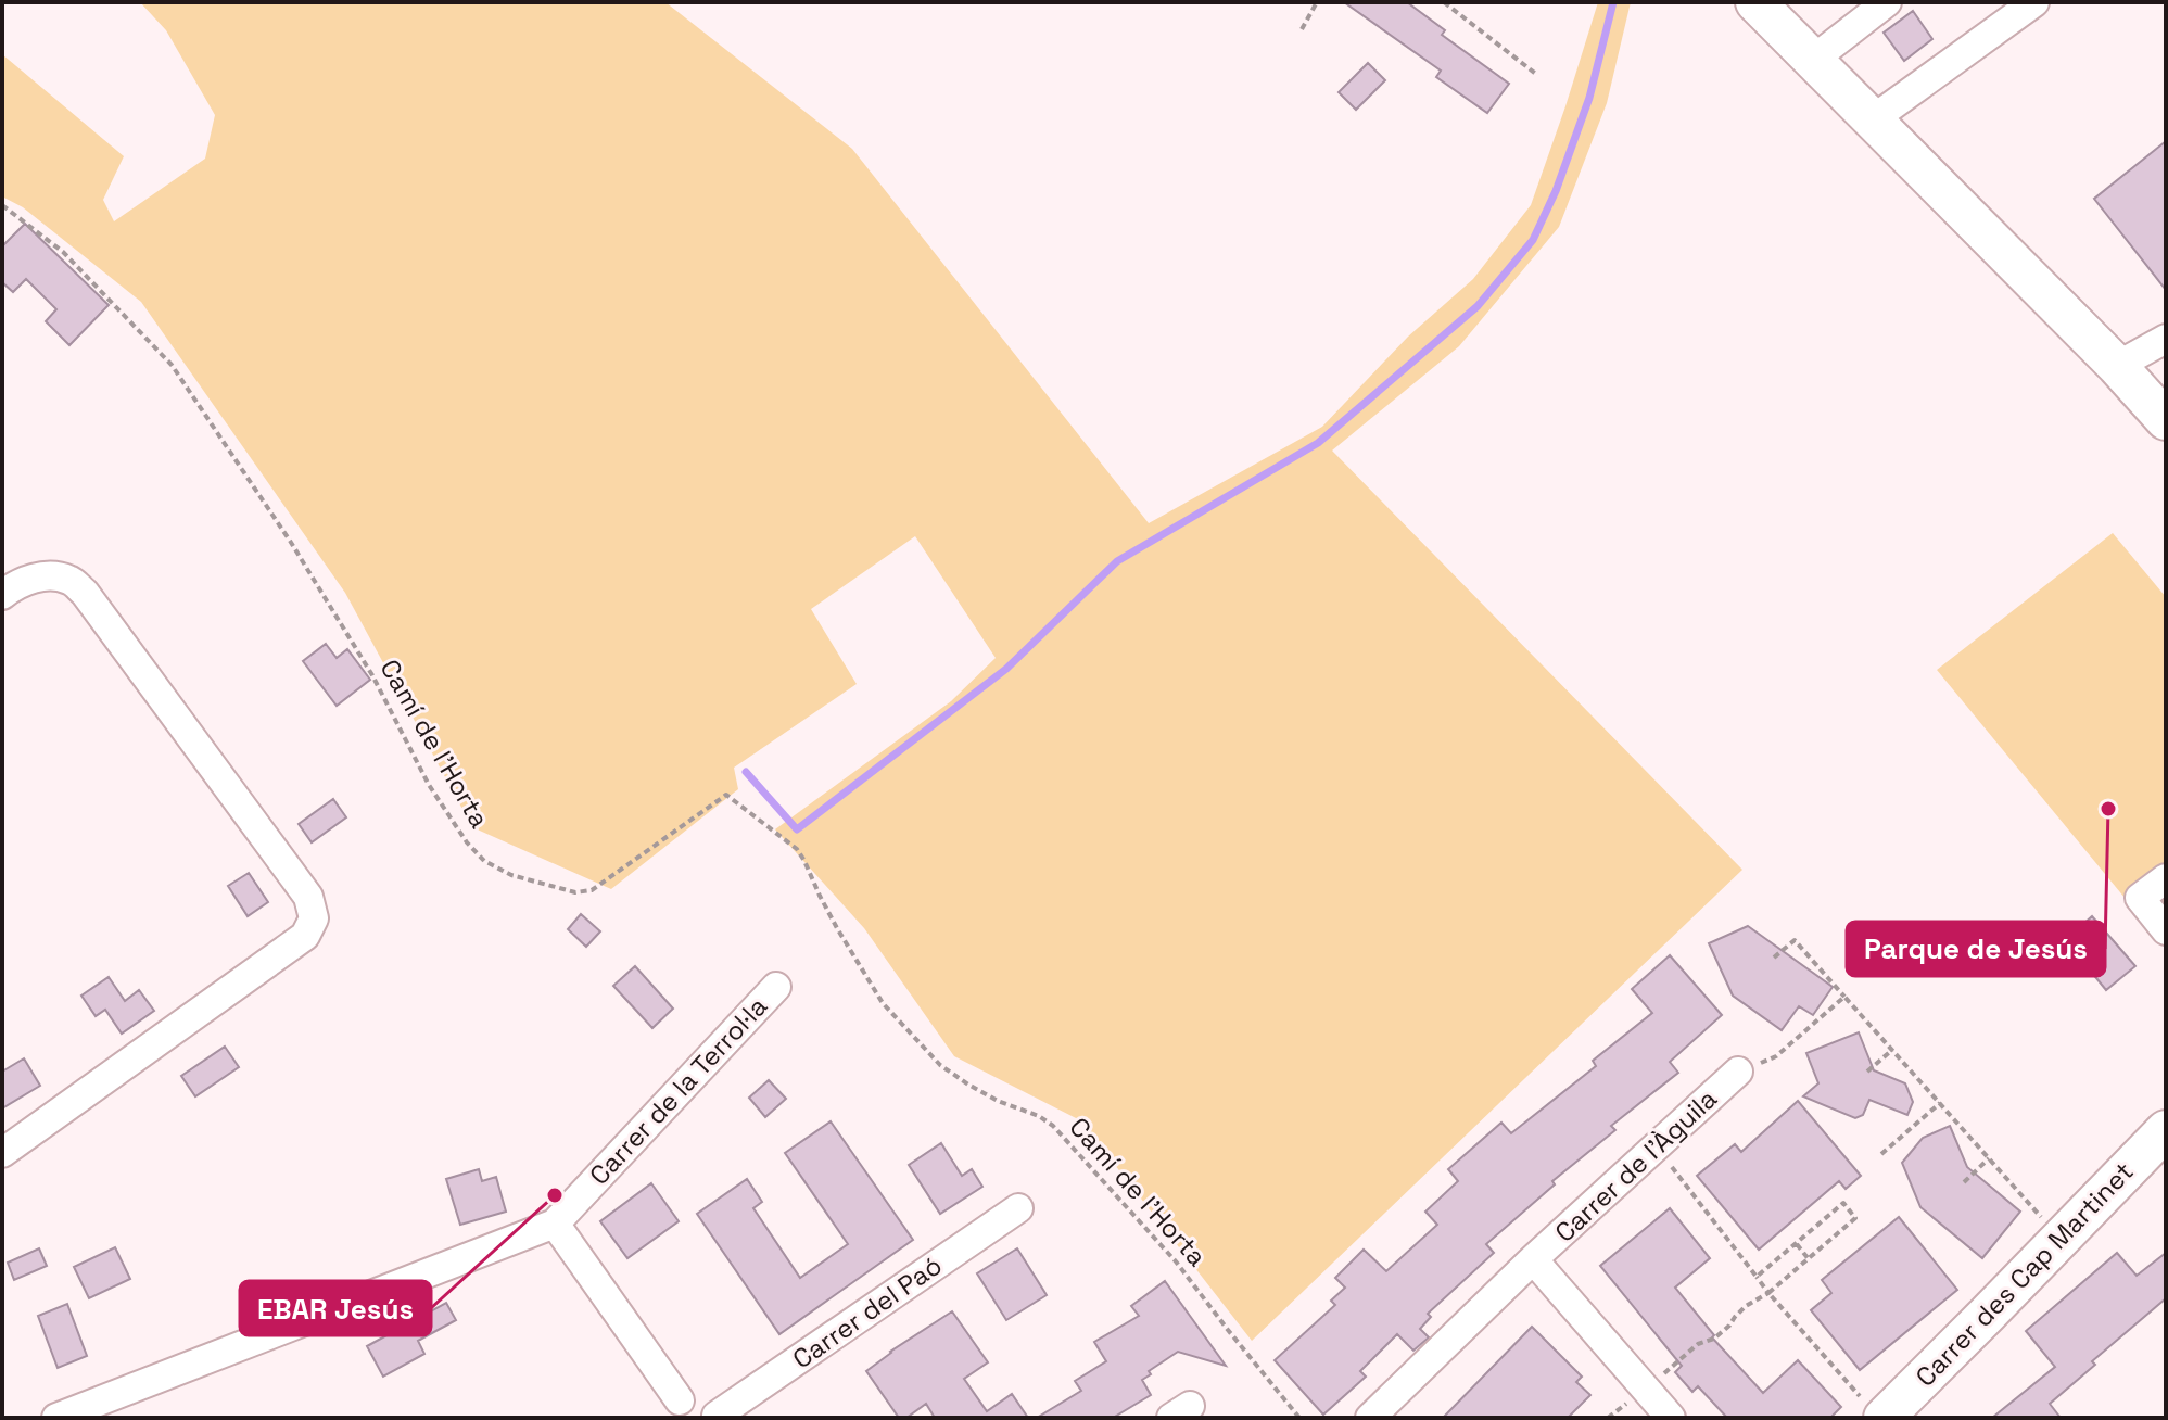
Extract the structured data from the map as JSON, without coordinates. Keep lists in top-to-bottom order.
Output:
{
  "streets": {
    "street": [
      "Carrer de la Terrol·la",
      "Carrer de l'Àguila",
      "Carrer des Cap Martinet",
      "Carrer del Paó"
    ],
    "path": ["Camí de l'Horta"]
  },
  "places": ["Parque de Jesús", "EBAR Jesús"]
}
